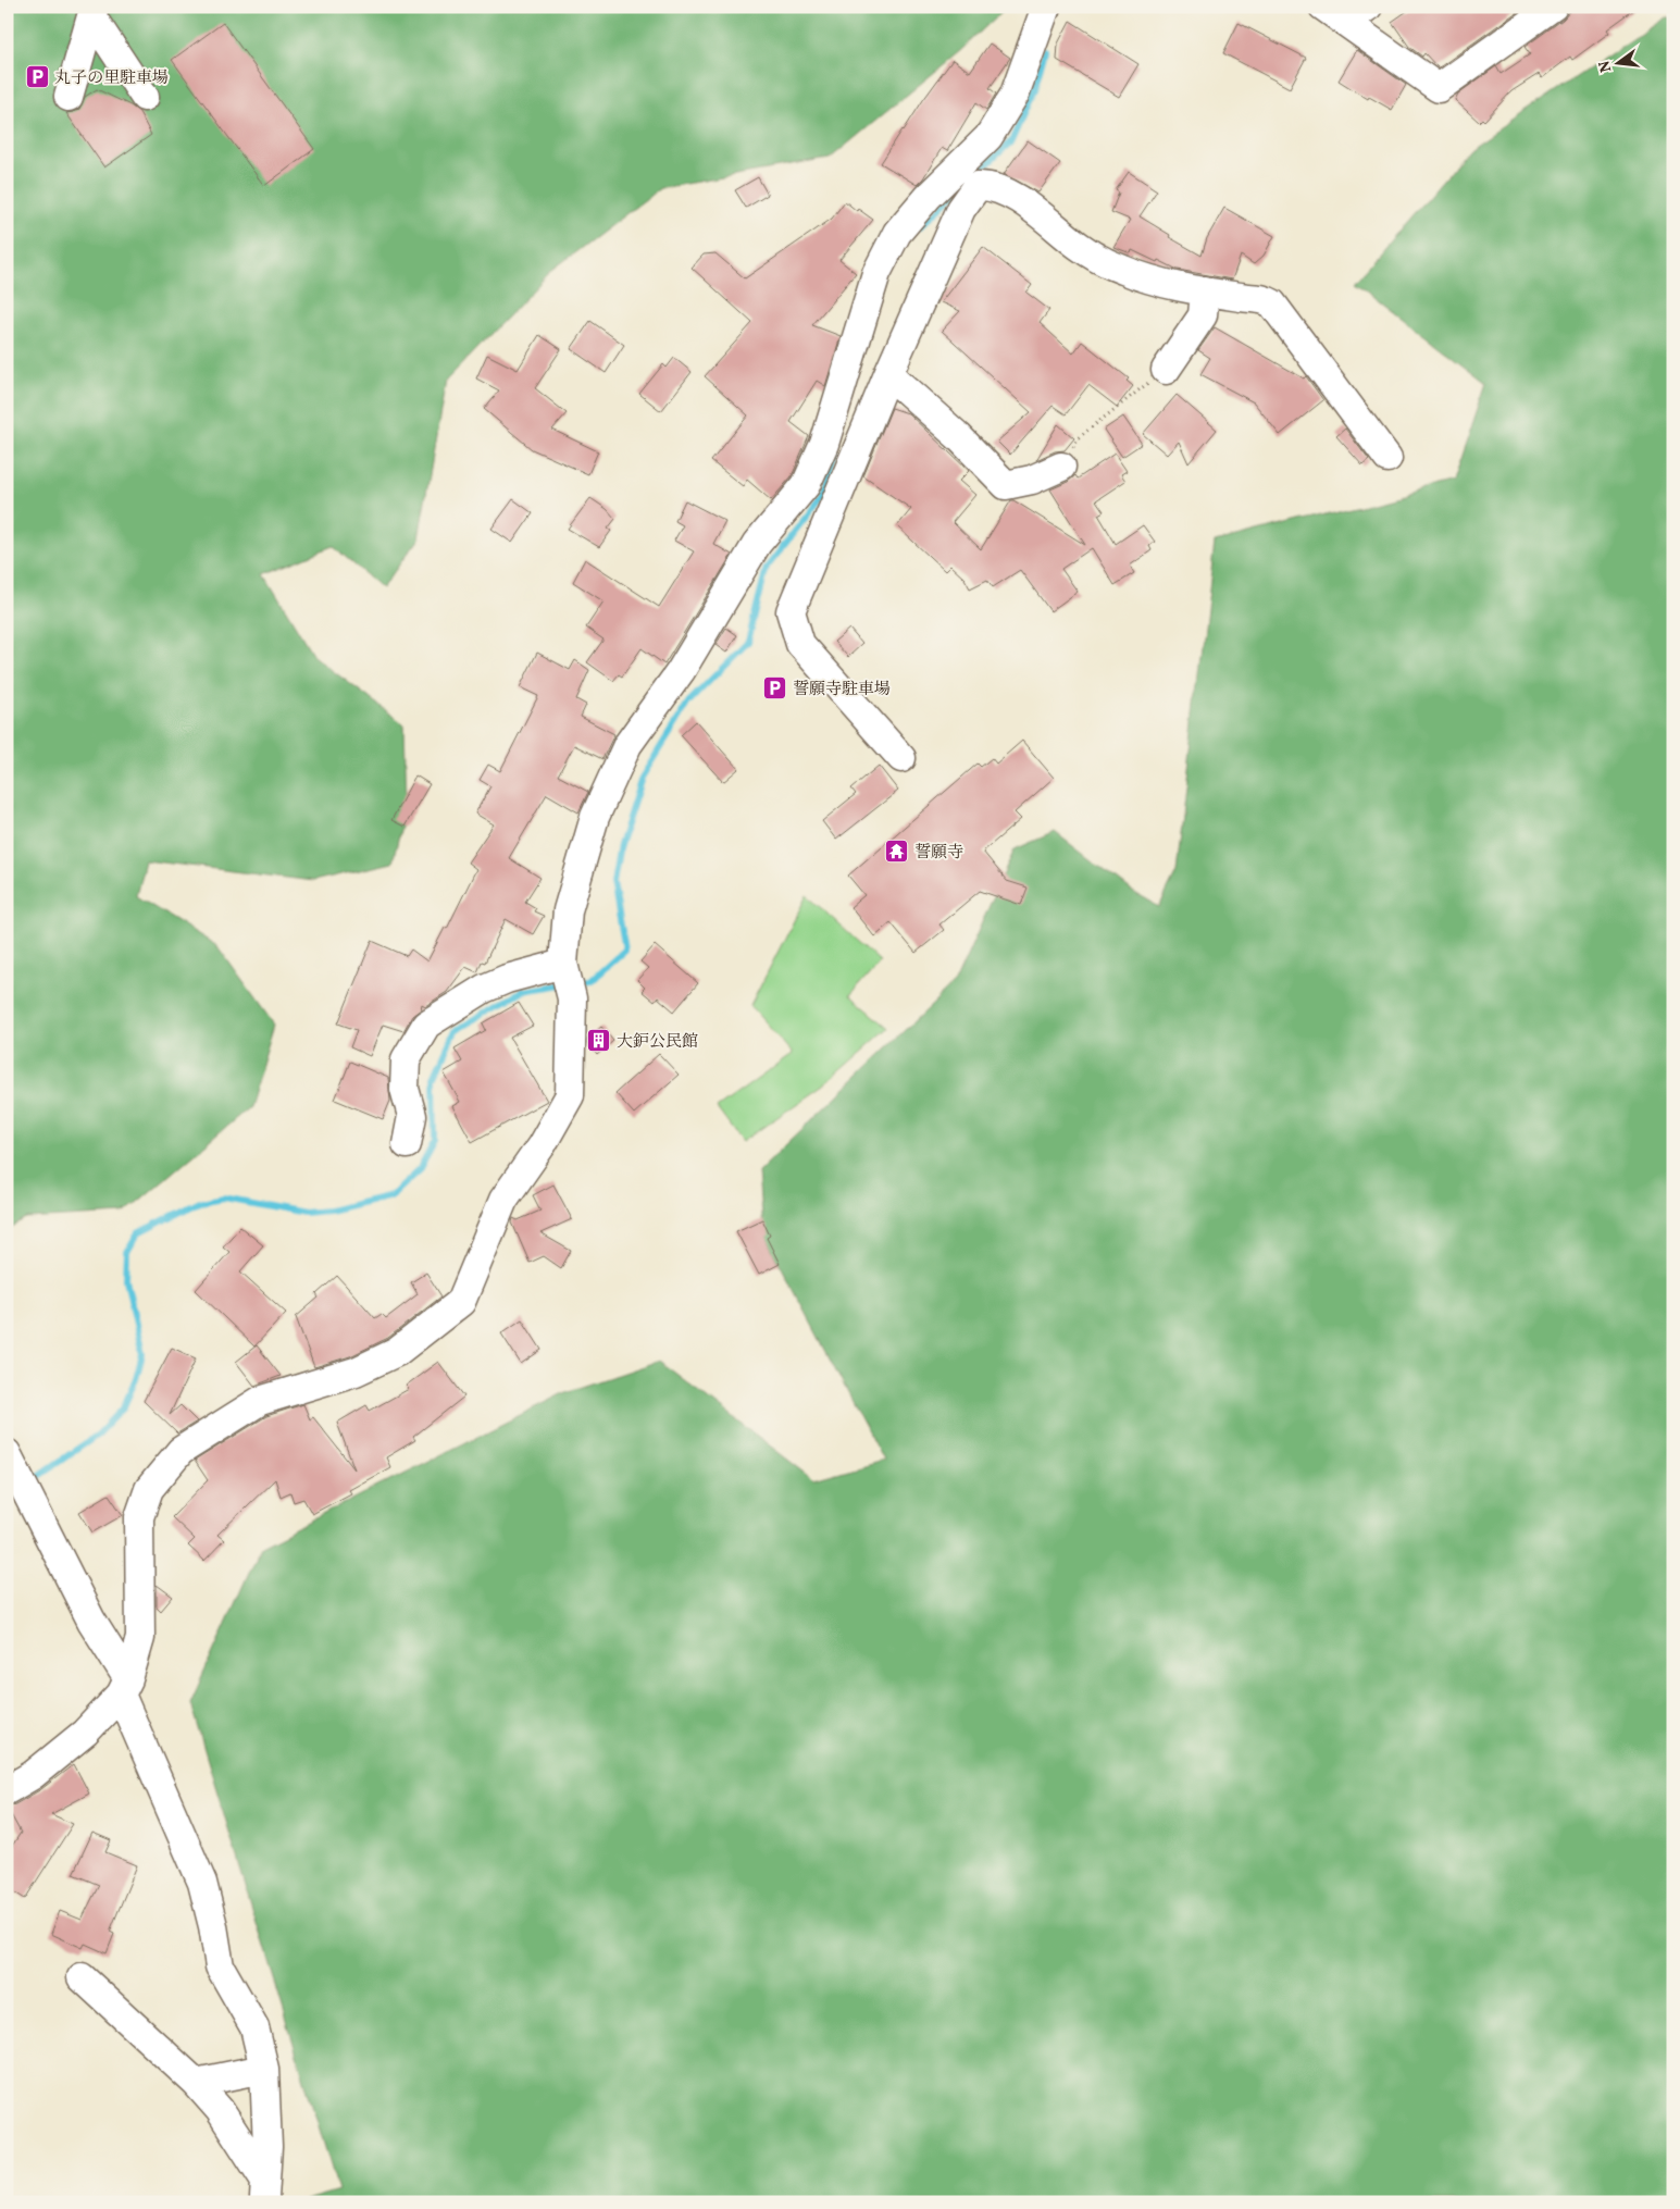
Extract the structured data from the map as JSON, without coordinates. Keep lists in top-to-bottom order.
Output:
{
  "places": {
    "parking": ["丸子の里駐車場", "誓願寺駐車場"],
    "temple": ["誓願寺"],
    "building": ["大鈩公民館"]
  },
  "north": "left"
}
